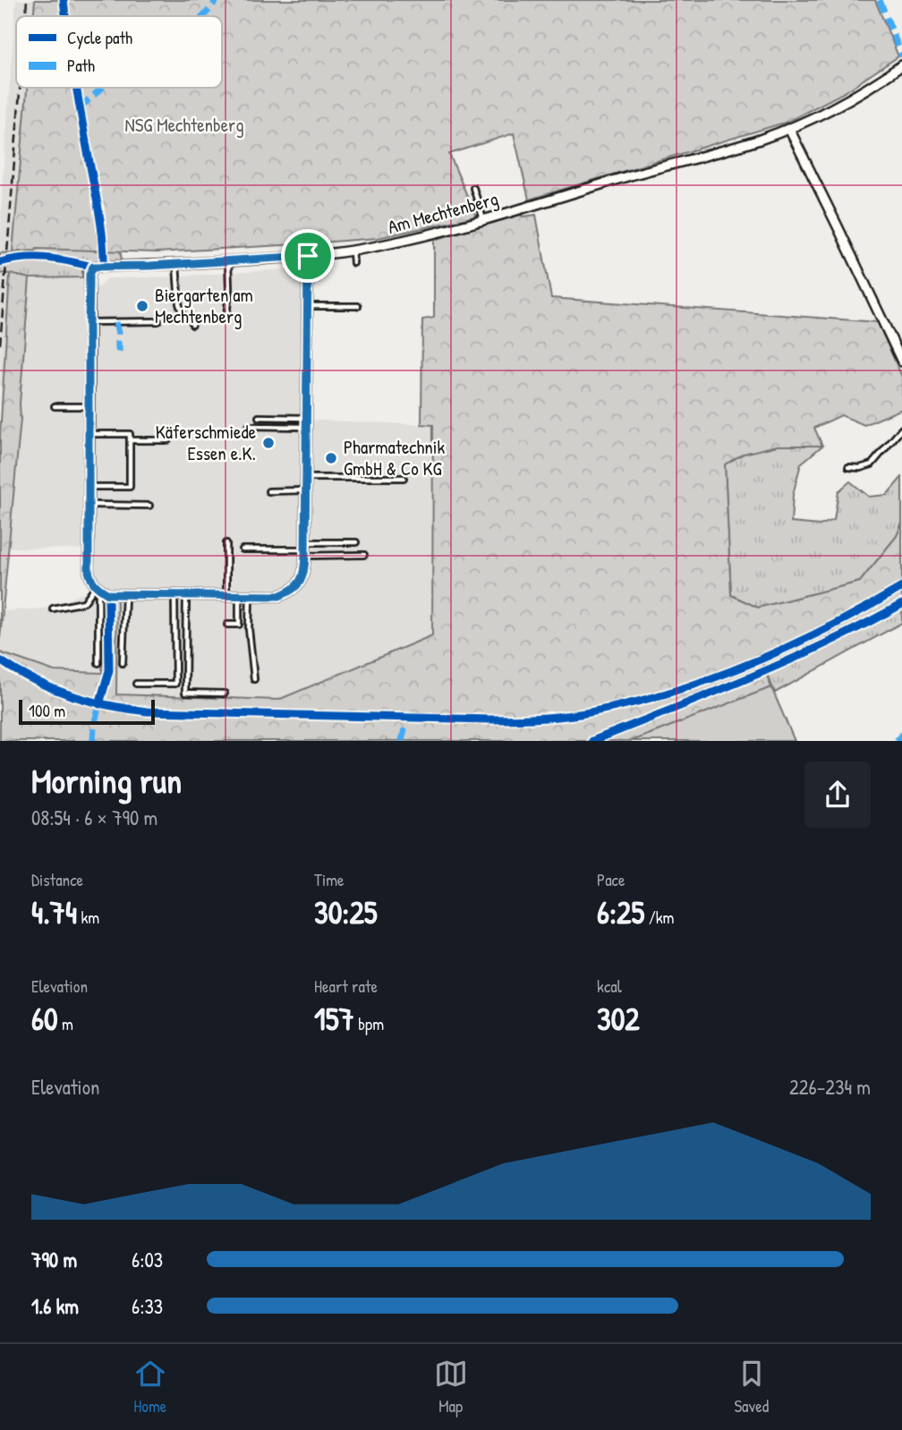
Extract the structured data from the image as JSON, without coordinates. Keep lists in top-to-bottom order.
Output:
{
  "streets": {
    "street": ["Am Mechtenberg"]
  },
  "parks": ["NSG Mechtenberg"],
  "places": ["Biergarten am Mechtenberg", "Käferschmiede Essen e.K.", "Pharmatechnik GmbH & Co KG"],
  "legend": ["Cycle path", "Path"],
  "scale_bar": "100 m",
  "page": {
    "scale": "100 m",
    "heading": ["Morning run", "08:54 · 6 × 790 m"],
    "stats": [
      ["Distance", "4.74 km"],
      ["Time", "30:25"],
      ["Pace", "6:25 /km"],
      ["Elevation", "60 m"],
      ["Heart rate", "157 bpm"],
      ["kcal", "302"]
    ],
    "chart": ["Elevation", "226–234 m"],
    "list": [
      {
        "name": "790 m",
        "note": "6:03"
      },
      {
        "name": "1.6 km",
        "note": "6:33"
      }
    ],
    "tabs": ["Home", "Map", "Saved"]
  }
}
